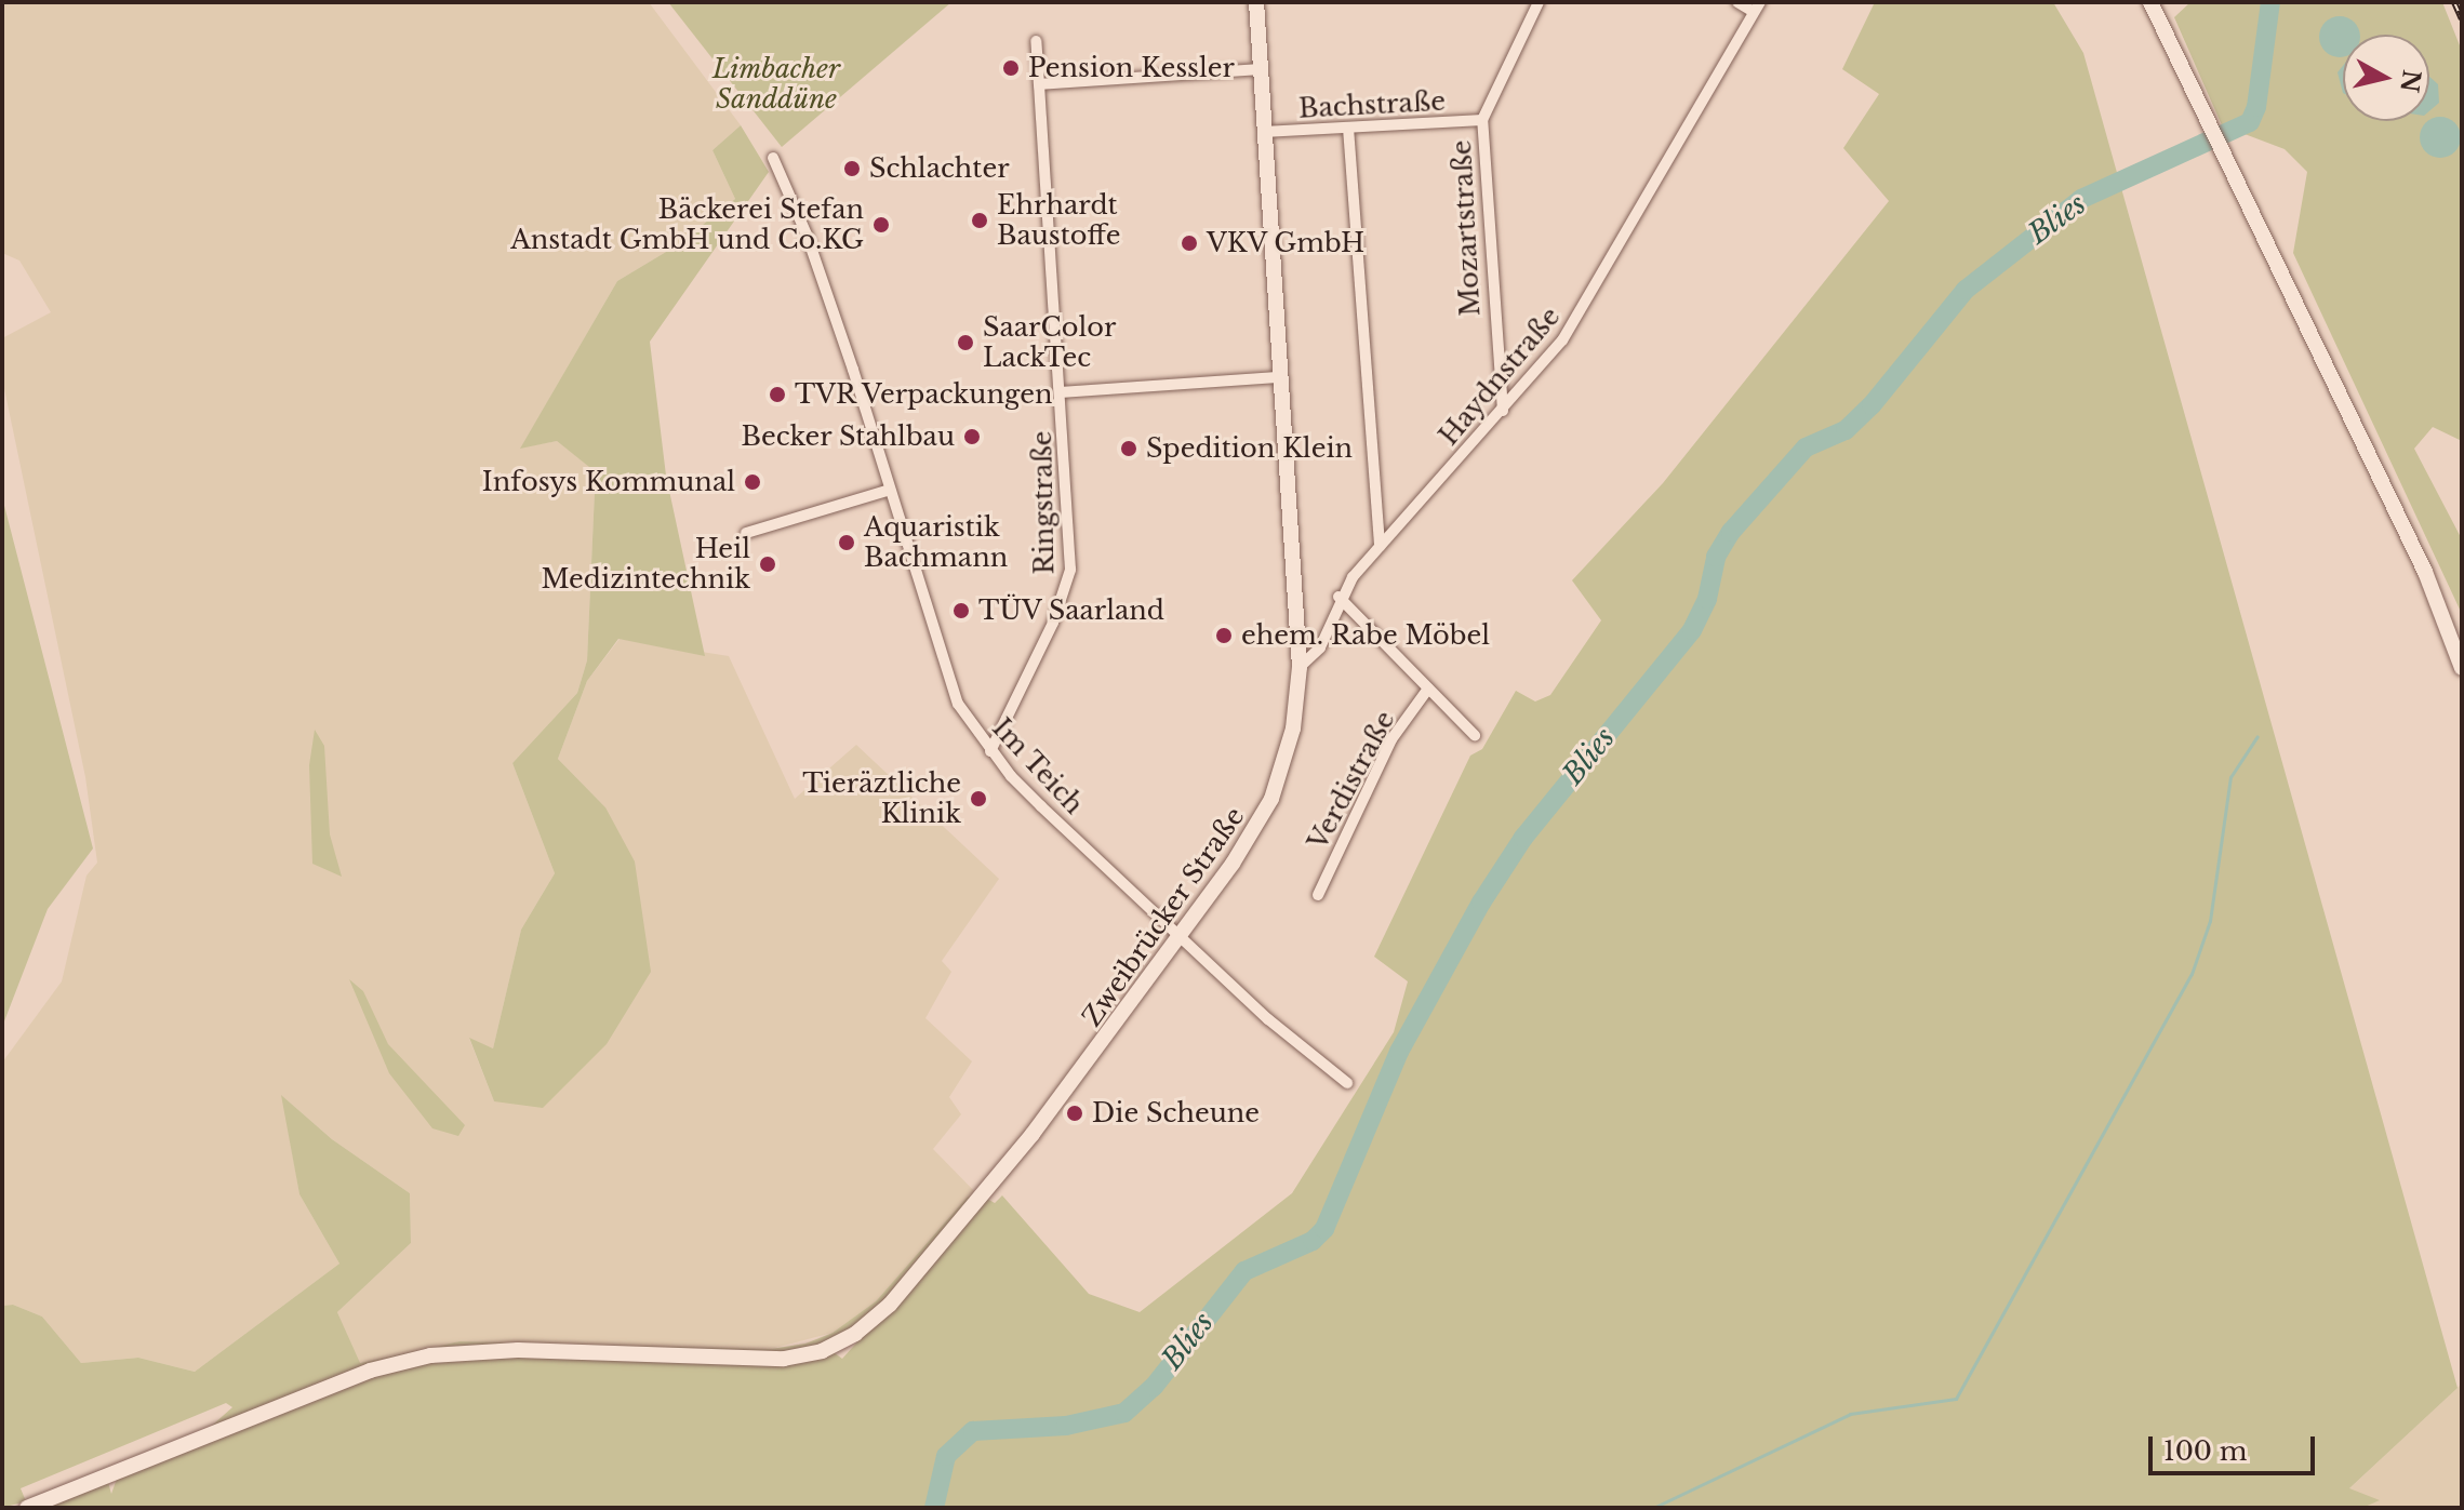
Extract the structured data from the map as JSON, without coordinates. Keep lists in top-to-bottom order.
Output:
{
  "streets": {
    "street": [
      "Bachstraße",
      "Mozartstraße",
      "Haydnstraße",
      "Ringstraße",
      "Im Teich",
      "Verdistraße",
      "Zweibrücker Straße"
    ]
  },
  "crossings": [
    ["Bachstraße", "Mozartstraße"],
    ["Bachstraße", "Zweibrücker Straße"],
    ["Mozartstraße", "Haydnstraße"],
    ["Haydnstraße", "Zweibrücker Straße"],
    ["Ringstraße", "Im Teich"],
    ["Ringstraße", "Zweibrücker Straße"],
    ["Im Teich", "Zweibrücker Straße"]
  ],
  "water": ["Blies"],
  "parks": ["Limbacher Sanddüne"],
  "places": [
    "Pension Kessler",
    "Schlachter",
    "Ehrhardt Baustoffe",
    "Bäckerei Stefan Anstadt GmbH und Co.KG",
    "VKV GmbH",
    "SaarColor LackTec",
    "TVR Verpackungen",
    "Becker Stahlbau",
    "Spedition Klein",
    "Infosys Kommunal",
    "Aquaristik Bachmann",
    "Heil Medizintechnik",
    "TÜV Saarland",
    "ehem. Rabe Möbel",
    "Tieräztliche Klinik",
    "Die Scheune"
  ],
  "scale_bar": "100 m",
  "north": "right"
}
